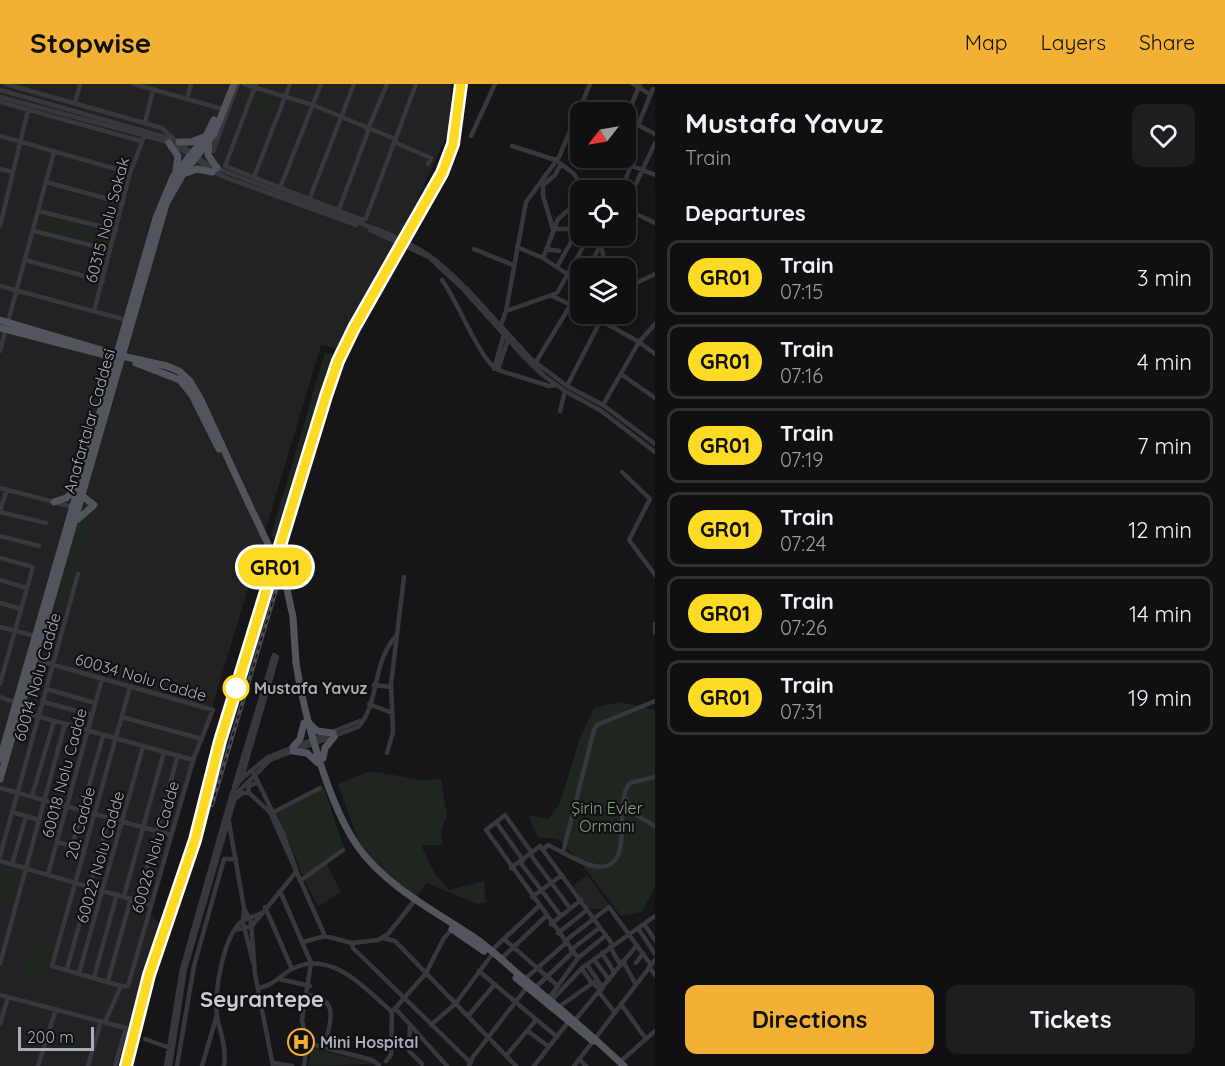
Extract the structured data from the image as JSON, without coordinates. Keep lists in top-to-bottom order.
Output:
{
  "streets": {
    "main road": ["Anafartalar Caddesi"],
    "street": [
      "60315 Nolu Sokak",
      "60014 Nolu Cadde",
      "60034 Nolu Cadde",
      "60018 Nolu Cadde",
      "20. Cadde",
      "60026 Nolu Cadde",
      "60022 Nolu Cadde"
    ]
  },
  "crossings": [
    ["Anafartalar Caddesi", "60034 Nolu Cadde"],
    ["60014 Nolu Cadde", "60034 Nolu Cadde"],
    ["60034 Nolu Cadde", "60018 Nolu Cadde"],
    ["60034 Nolu Cadde", "20. Cadde"],
    ["60034 Nolu Cadde", "60026 Nolu Cadde"]
  ],
  "districts": ["Seyrantepe"],
  "parks": ["Şirin Evler Ormanı"],
  "places": {
    "other": ["Mustafa Yavuz"],
    "hospital": ["Mini Hospital"]
  },
  "scale_bar": "200 m",
  "north": "bottom left",
  "page": {
    "header": "Stopwise",
    "nav": ["Map", "Layers", "Share"],
    "on_map": "GR01",
    "heading": [
      ["Mustafa Yavuz", "Train"],
      "Departures"
    ],
    "list": [
      {
        "mark": "GR01",
        "name": "Train",
        "note": "07:15",
        "value": "3 min"
      },
      {
        "mark": "GR01",
        "name": "Train",
        "note": "07:16",
        "value": "4 min"
      },
      {
        "mark": "GR01",
        "name": "Train",
        "note": "07:19",
        "value": "7 min"
      },
      {
        "mark": "GR01",
        "name": "Train",
        "note": "07:24",
        "value": "12 min"
      },
      {
        "mark": "GR01",
        "name": "Train",
        "note": "07:26",
        "value": "14 min"
      },
      {
        "mark": "GR01",
        "name": "Train",
        "note": "07:31",
        "value": "19 min"
      }
    ],
    "buttons": ["Directions", "Tickets"],
    "scale": "200 m"
  }
}
